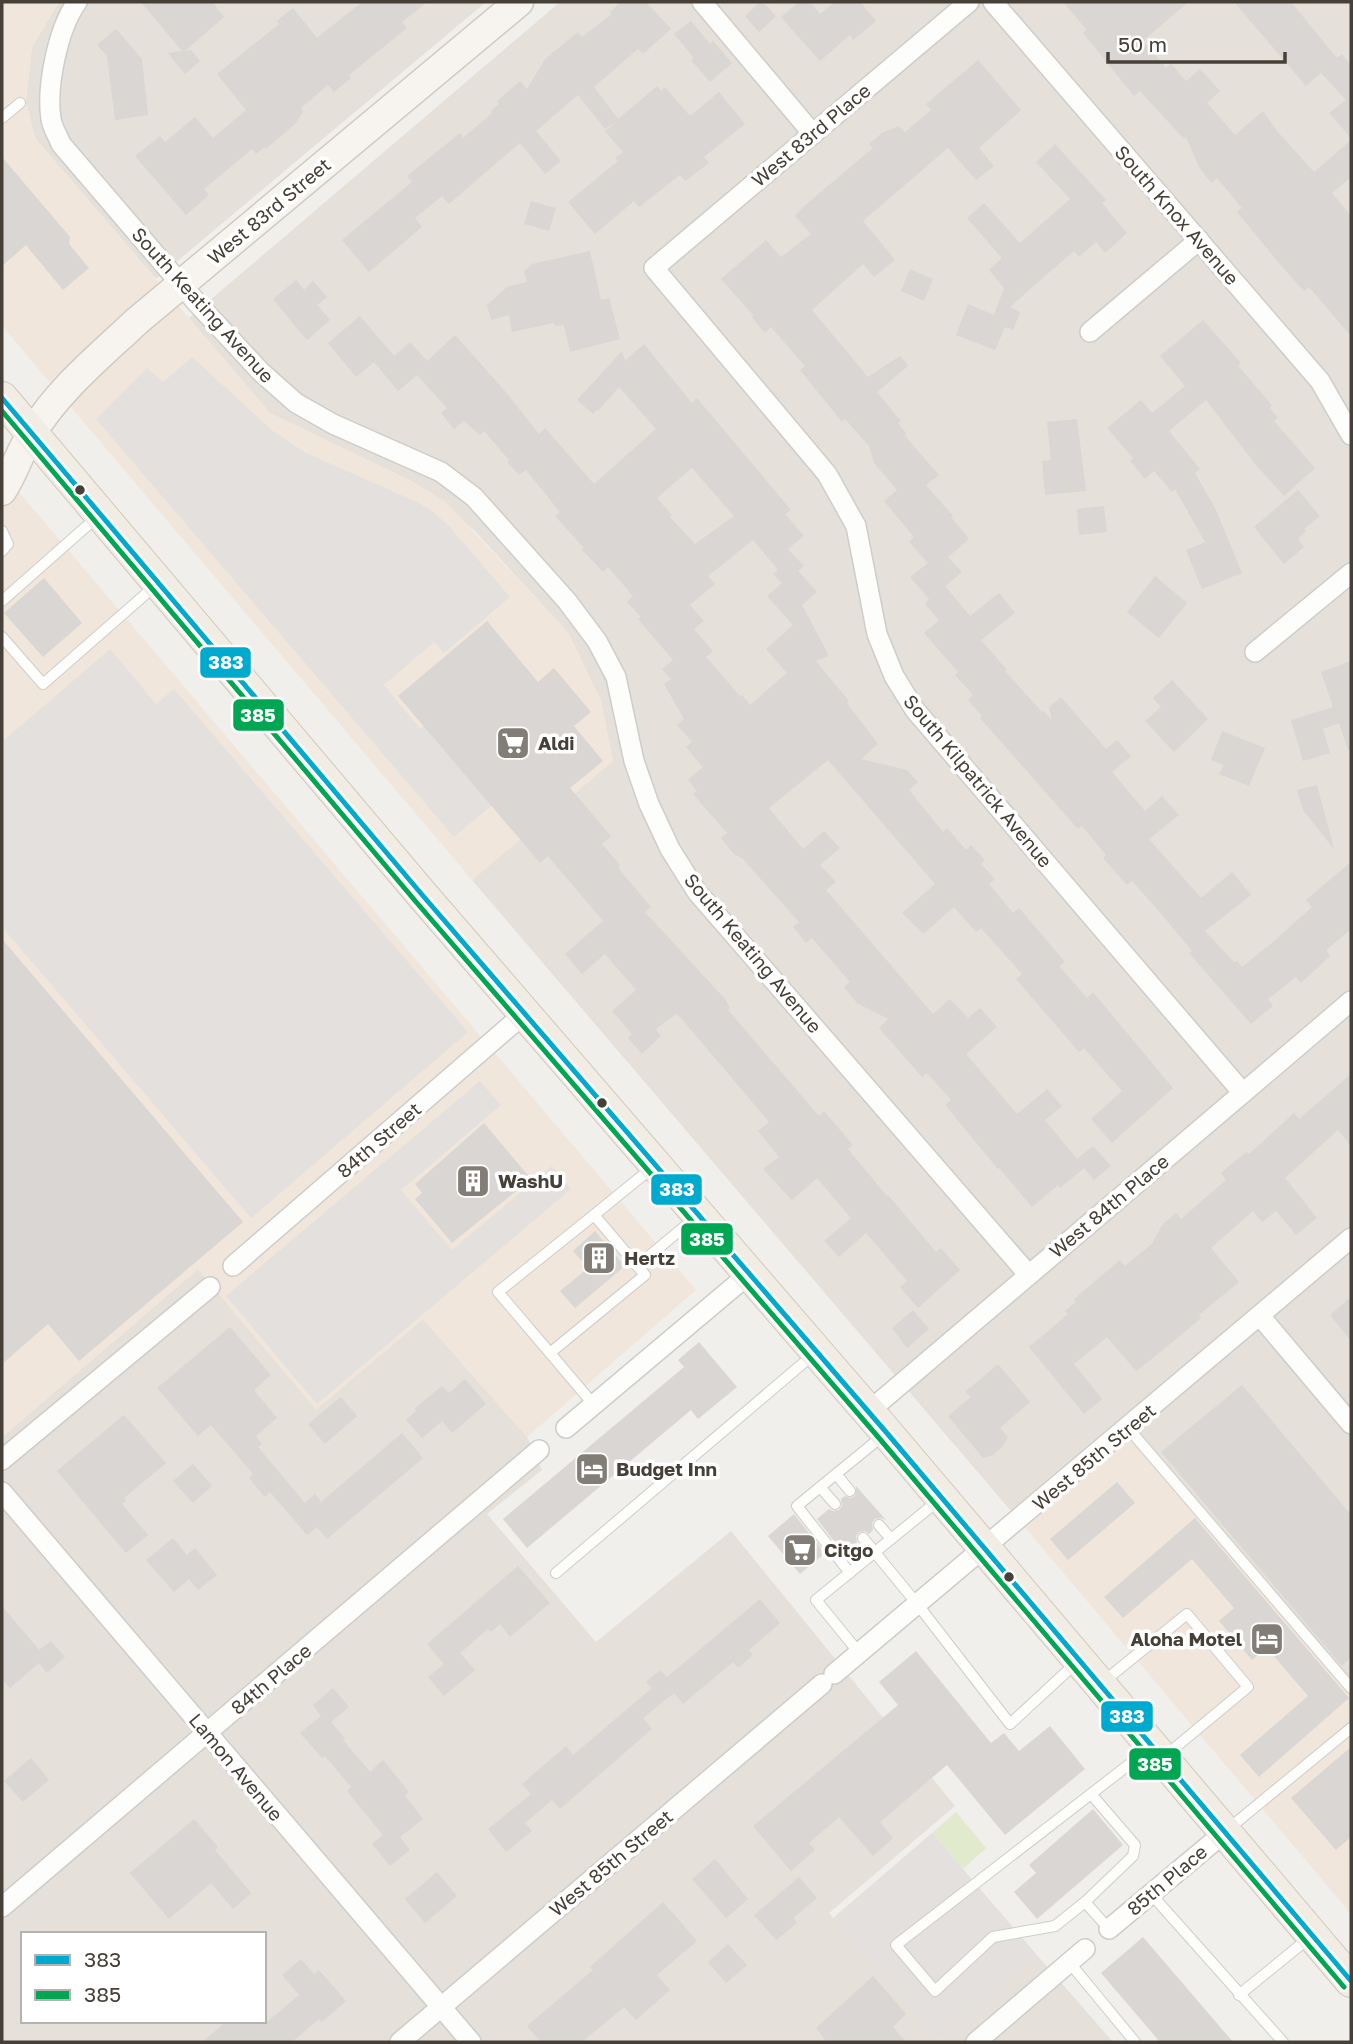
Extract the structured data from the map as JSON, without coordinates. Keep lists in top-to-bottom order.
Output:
{
  "streets": {
    "street": [
      "West 83rd Place",
      "West 83rd Street",
      "South Knox Avenue",
      "South Keating Avenue",
      "South Kilpatrick Avenue",
      "84th Street",
      "West 84th Place",
      "West 85th Street",
      "84th Place",
      "Lamon Avenue",
      "85th Place"
    ]
  },
  "crossings": [
    ["West 83rd Place", "South Kilpatrick Avenue"],
    ["West 83rd Street", "South Keating Avenue"],
    ["South Keating Avenue", "West 84th Place"],
    ["South Kilpatrick Avenue", "West 84th Place"],
    ["West 85th Street", "Lamon Avenue"],
    ["84th Place", "Lamon Avenue"]
  ],
  "places": {
    "supermarket": ["Aldi", "Citgo"],
    "building": ["WashU", "Hertz"],
    "hotel": ["Budget Inn", "Aloha Motel"]
  },
  "lines": ["transit line 383", "transit line 385"],
  "legend": ["383", "385"],
  "scale_bar": "50 m"
}
